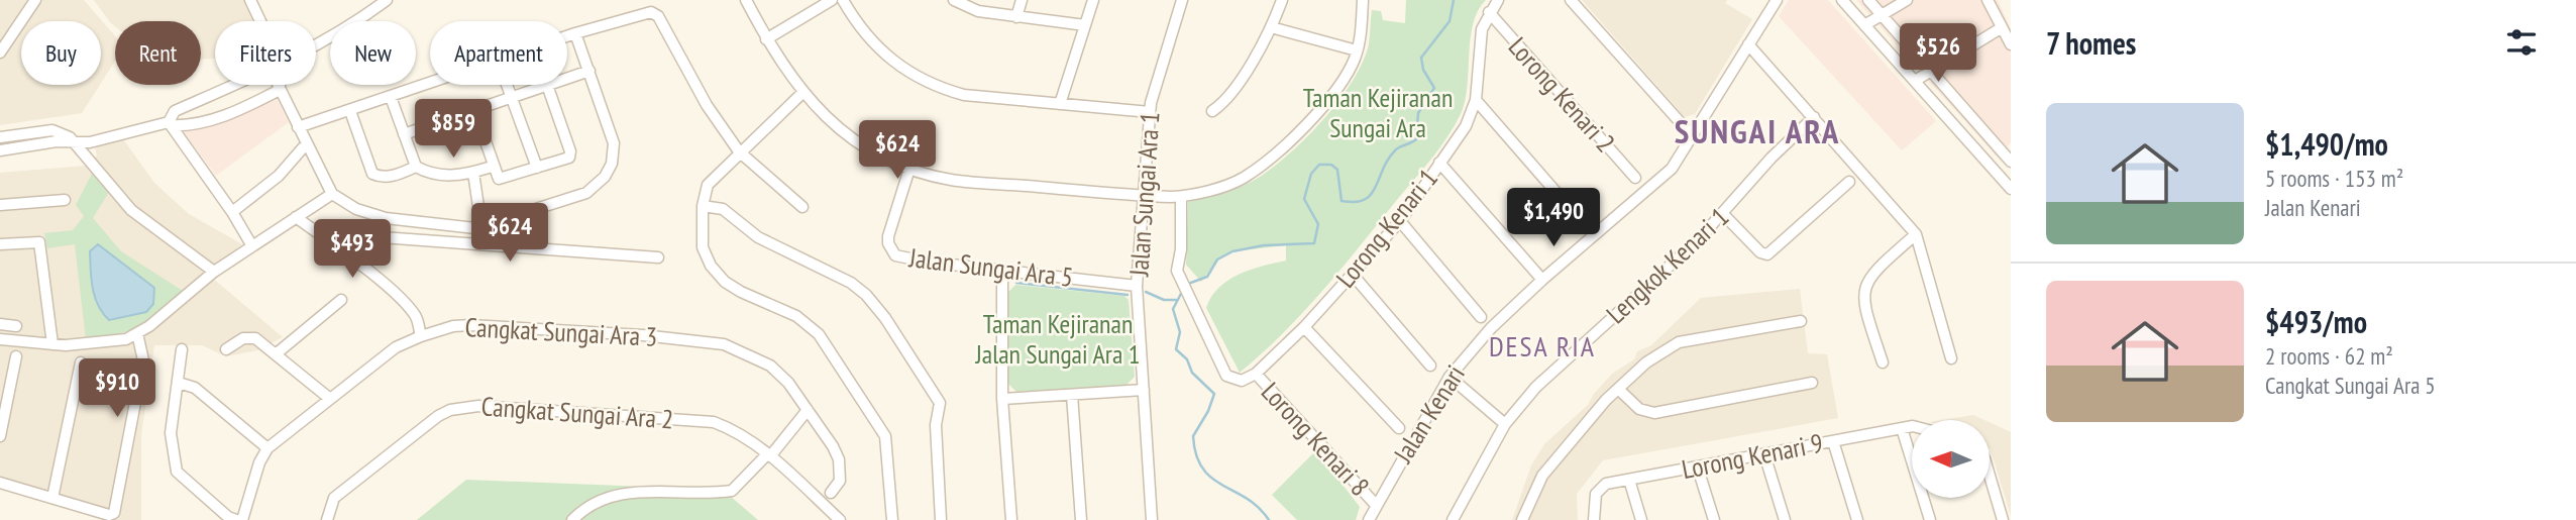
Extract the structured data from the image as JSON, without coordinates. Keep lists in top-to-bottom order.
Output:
{
  "streets": {
    "street": [
      "Lorong Kenari 2",
      "Jalan Sungai Ara 1",
      "Lorong Kenari 1",
      "Lengkok Kenari 1",
      "Jalan Sungai Ara 5",
      "Cangkat Sungai Ara 3",
      "Cangkat Sungai Ara 2",
      "Jalan Kenari",
      "Lorong Kenari 8",
      "Lorong Kenari 9"
    ]
  },
  "crossings": [
    ["Lorong Kenari 2", "Lorong Kenari 1"],
    ["Jalan Sungai Ara 1", "Jalan Sungai Ara 5"],
    ["Lorong Kenari 1", "Lorong Kenari 8"],
    ["Jalan Kenari", "Lorong Kenari 8"]
  ],
  "districts": ["SUNGAI ARA", "DESA RIA"],
  "parks": ["Taman Kejiranan Sungai Ara", "Taman Kejiranan Jalan Sungai Ara 1"],
  "north": "left",
  "page": {
    "heading": "7 homes",
    "chip": [
      "Buy",
      "Rent",
      "Filters",
      "New",
      "Apartment"
    ],
    "price": [
      "$526",
      "$859",
      "$624",
      "$1,490",
      "$624",
      "$493",
      "$910"
    ],
    "list": [
      {
        "name": "$1,490/mo",
        "note": "5 rooms · 153 m² · Jalan Kenari"
      },
      {
        "name": "$493/mo",
        "note": "2 rooms · 62 m² · Cangkat Sungai Ara 5"
      }
    ]
  }
}
